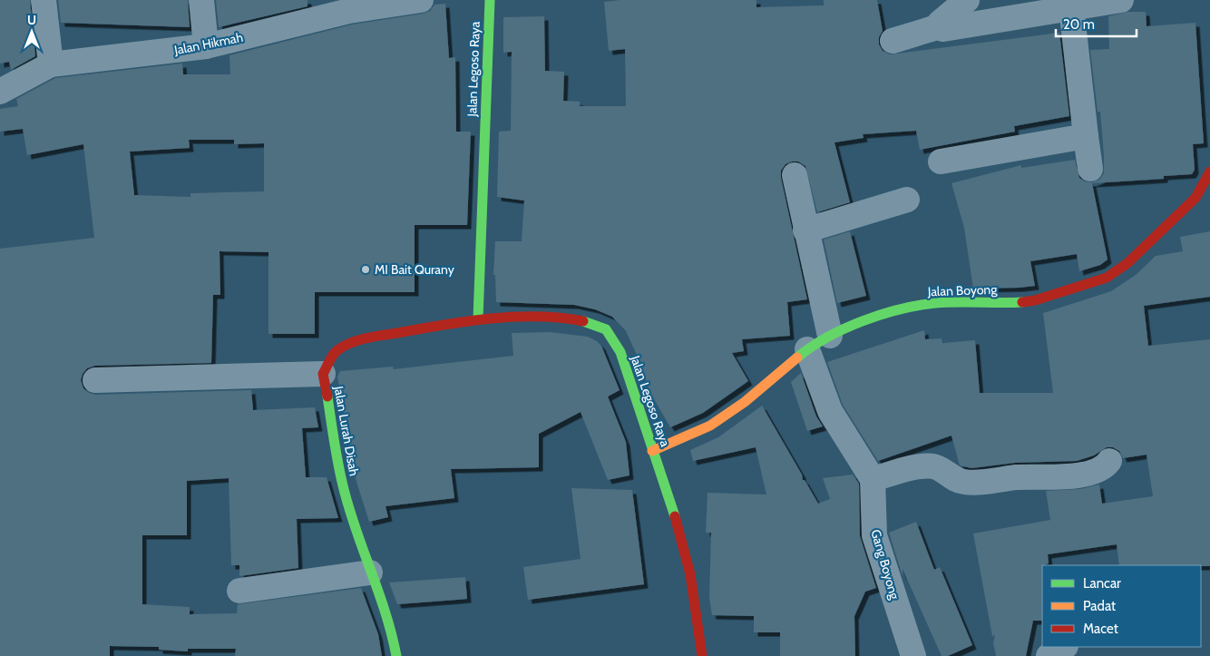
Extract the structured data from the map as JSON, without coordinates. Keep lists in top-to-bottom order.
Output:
{
  "streets": {
    "street": [
      "Jalan Hikmah",
      "Jalan Legoso Raya",
      "Jalan Boyong",
      "Jalan Lurah Disah",
      "Gang Boyong"
    ]
  },
  "crossings": [
    ["Jalan Legoso Raya", "Jalan Boyong"],
    ["Jalan Legoso Raya", "Jalan Lurah Disah"],
    ["Jalan Boyong", "Gang Boyong"]
  ],
  "places": ["MI Bait Qurany"],
  "legend": ["Lancar", "Padat", "Macet"],
  "scale_bar": "20 m",
  "north": "top"
}
